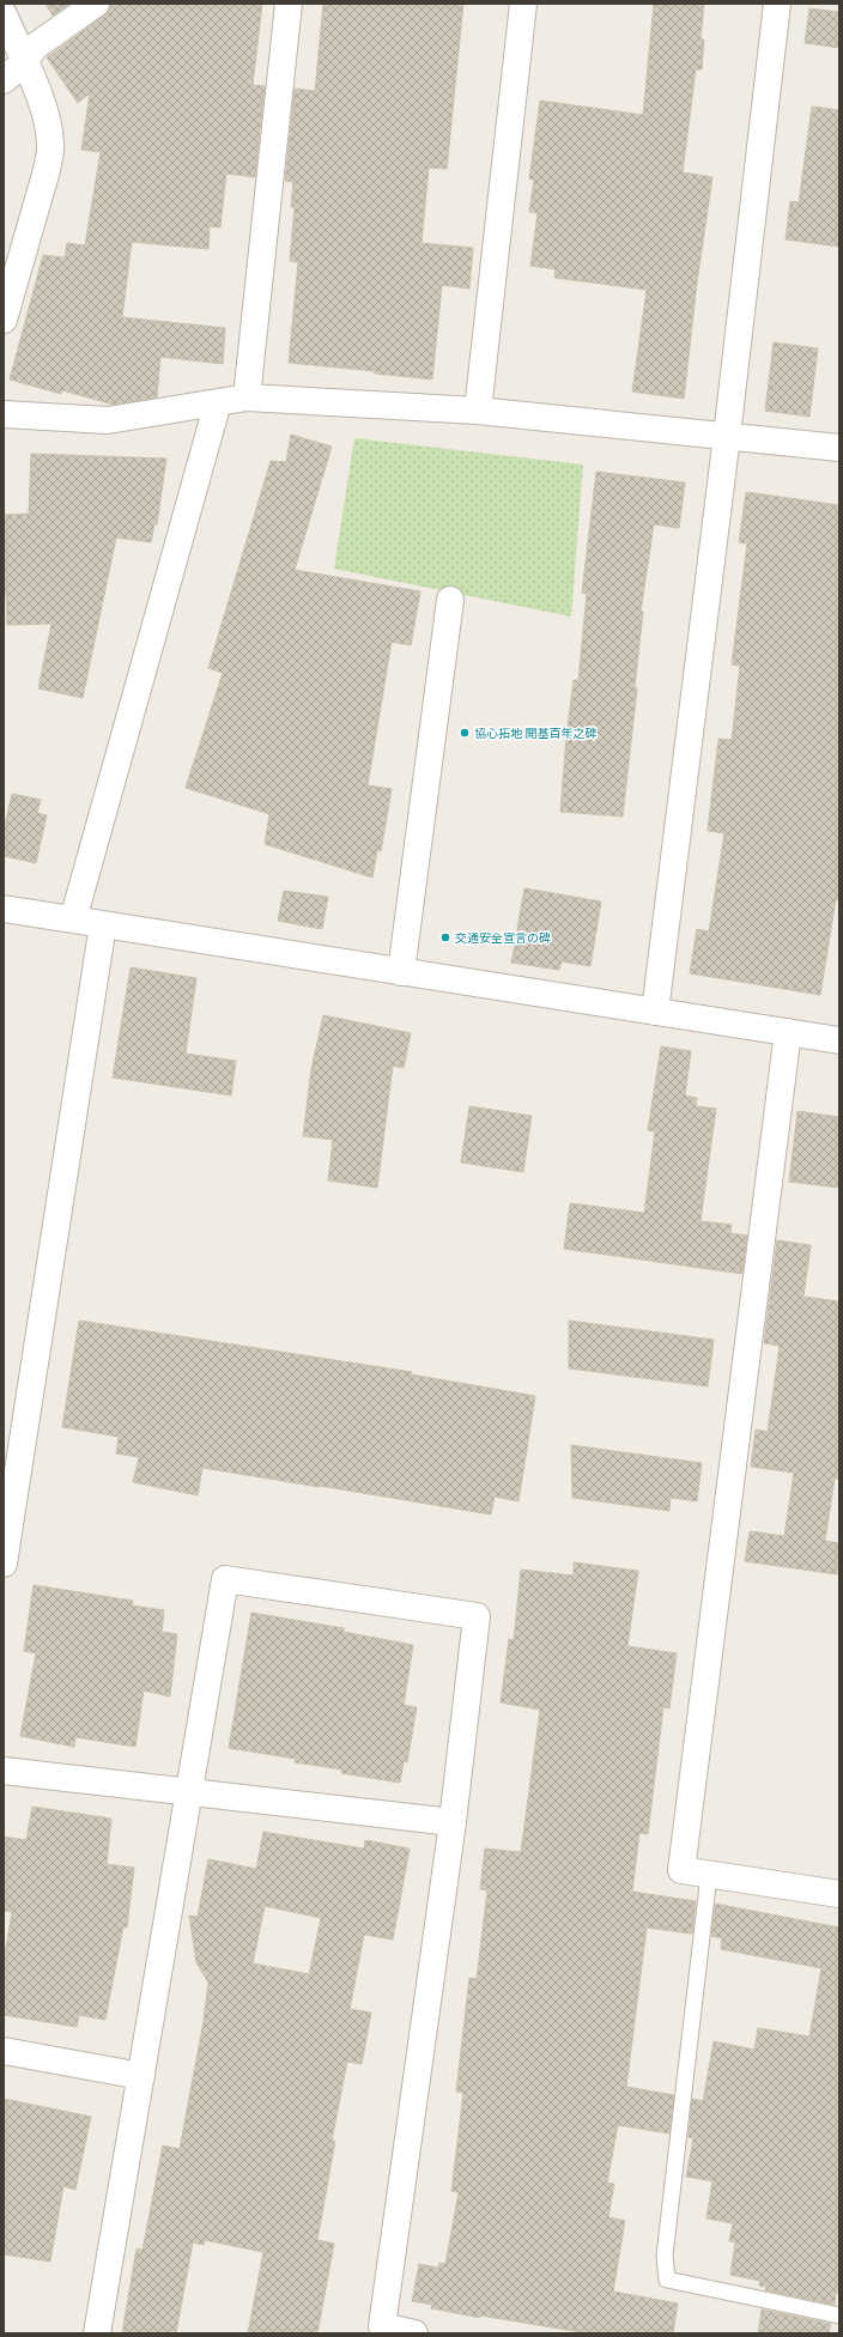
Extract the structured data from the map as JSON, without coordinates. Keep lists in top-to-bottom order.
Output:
{
  "places": ["協心拓地 開基百年之碑", "交通安全宣言の碑"]
}
